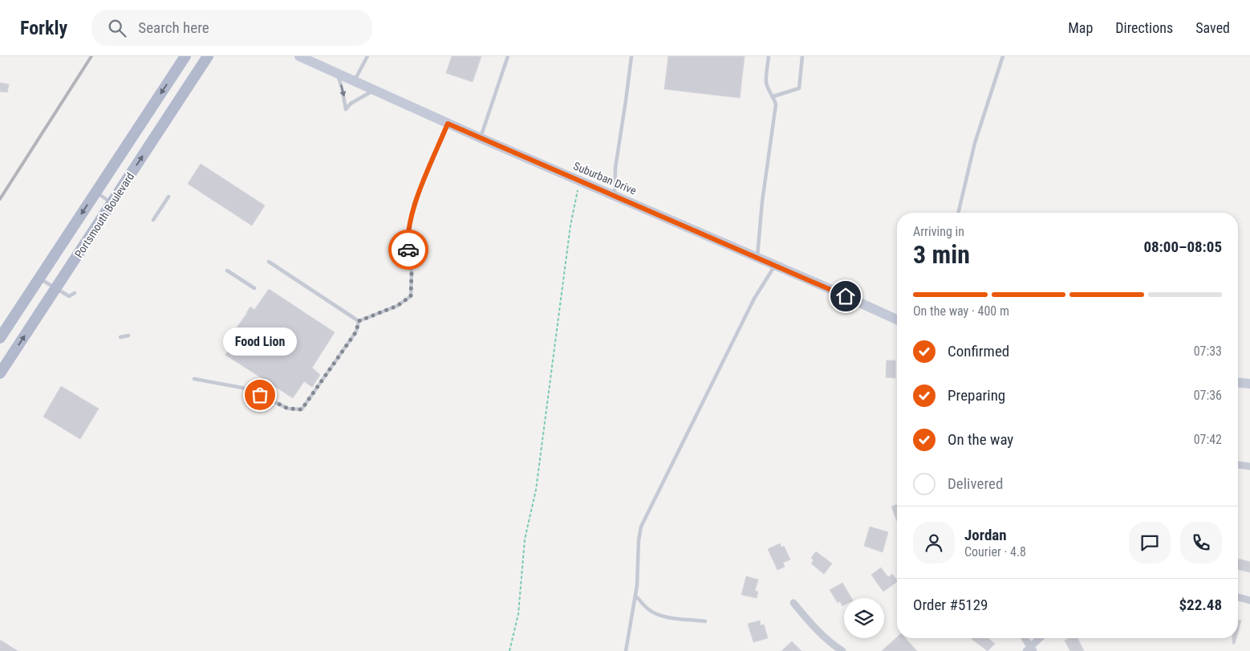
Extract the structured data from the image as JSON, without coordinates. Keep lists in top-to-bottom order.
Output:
{
  "streets": {
    "main road": ["Suburban Drive", "Portsmouth Boulevard"]
  },
  "places": ["Food Lion"],
  "page": {
    "header": "Forkly",
    "search": "Search here",
    "nav": ["Map", "Directions", "Saved"],
    "heading": ["3 min", "Arriving in", "08:00–08:05"],
    "panel": [
      "Jordan",
      "Courier · 4.8",
      "Order #5129",
      "$22.48"
    ],
    "bar": "On the way · 400 m",
    "bubble": "Food Lion",
    "list": [
      ["Confirmed", "07:33"],
      ["Preparing", "07:36"],
      ["On the way", "07:42"],
      "Delivered"
    ]
  }
}
